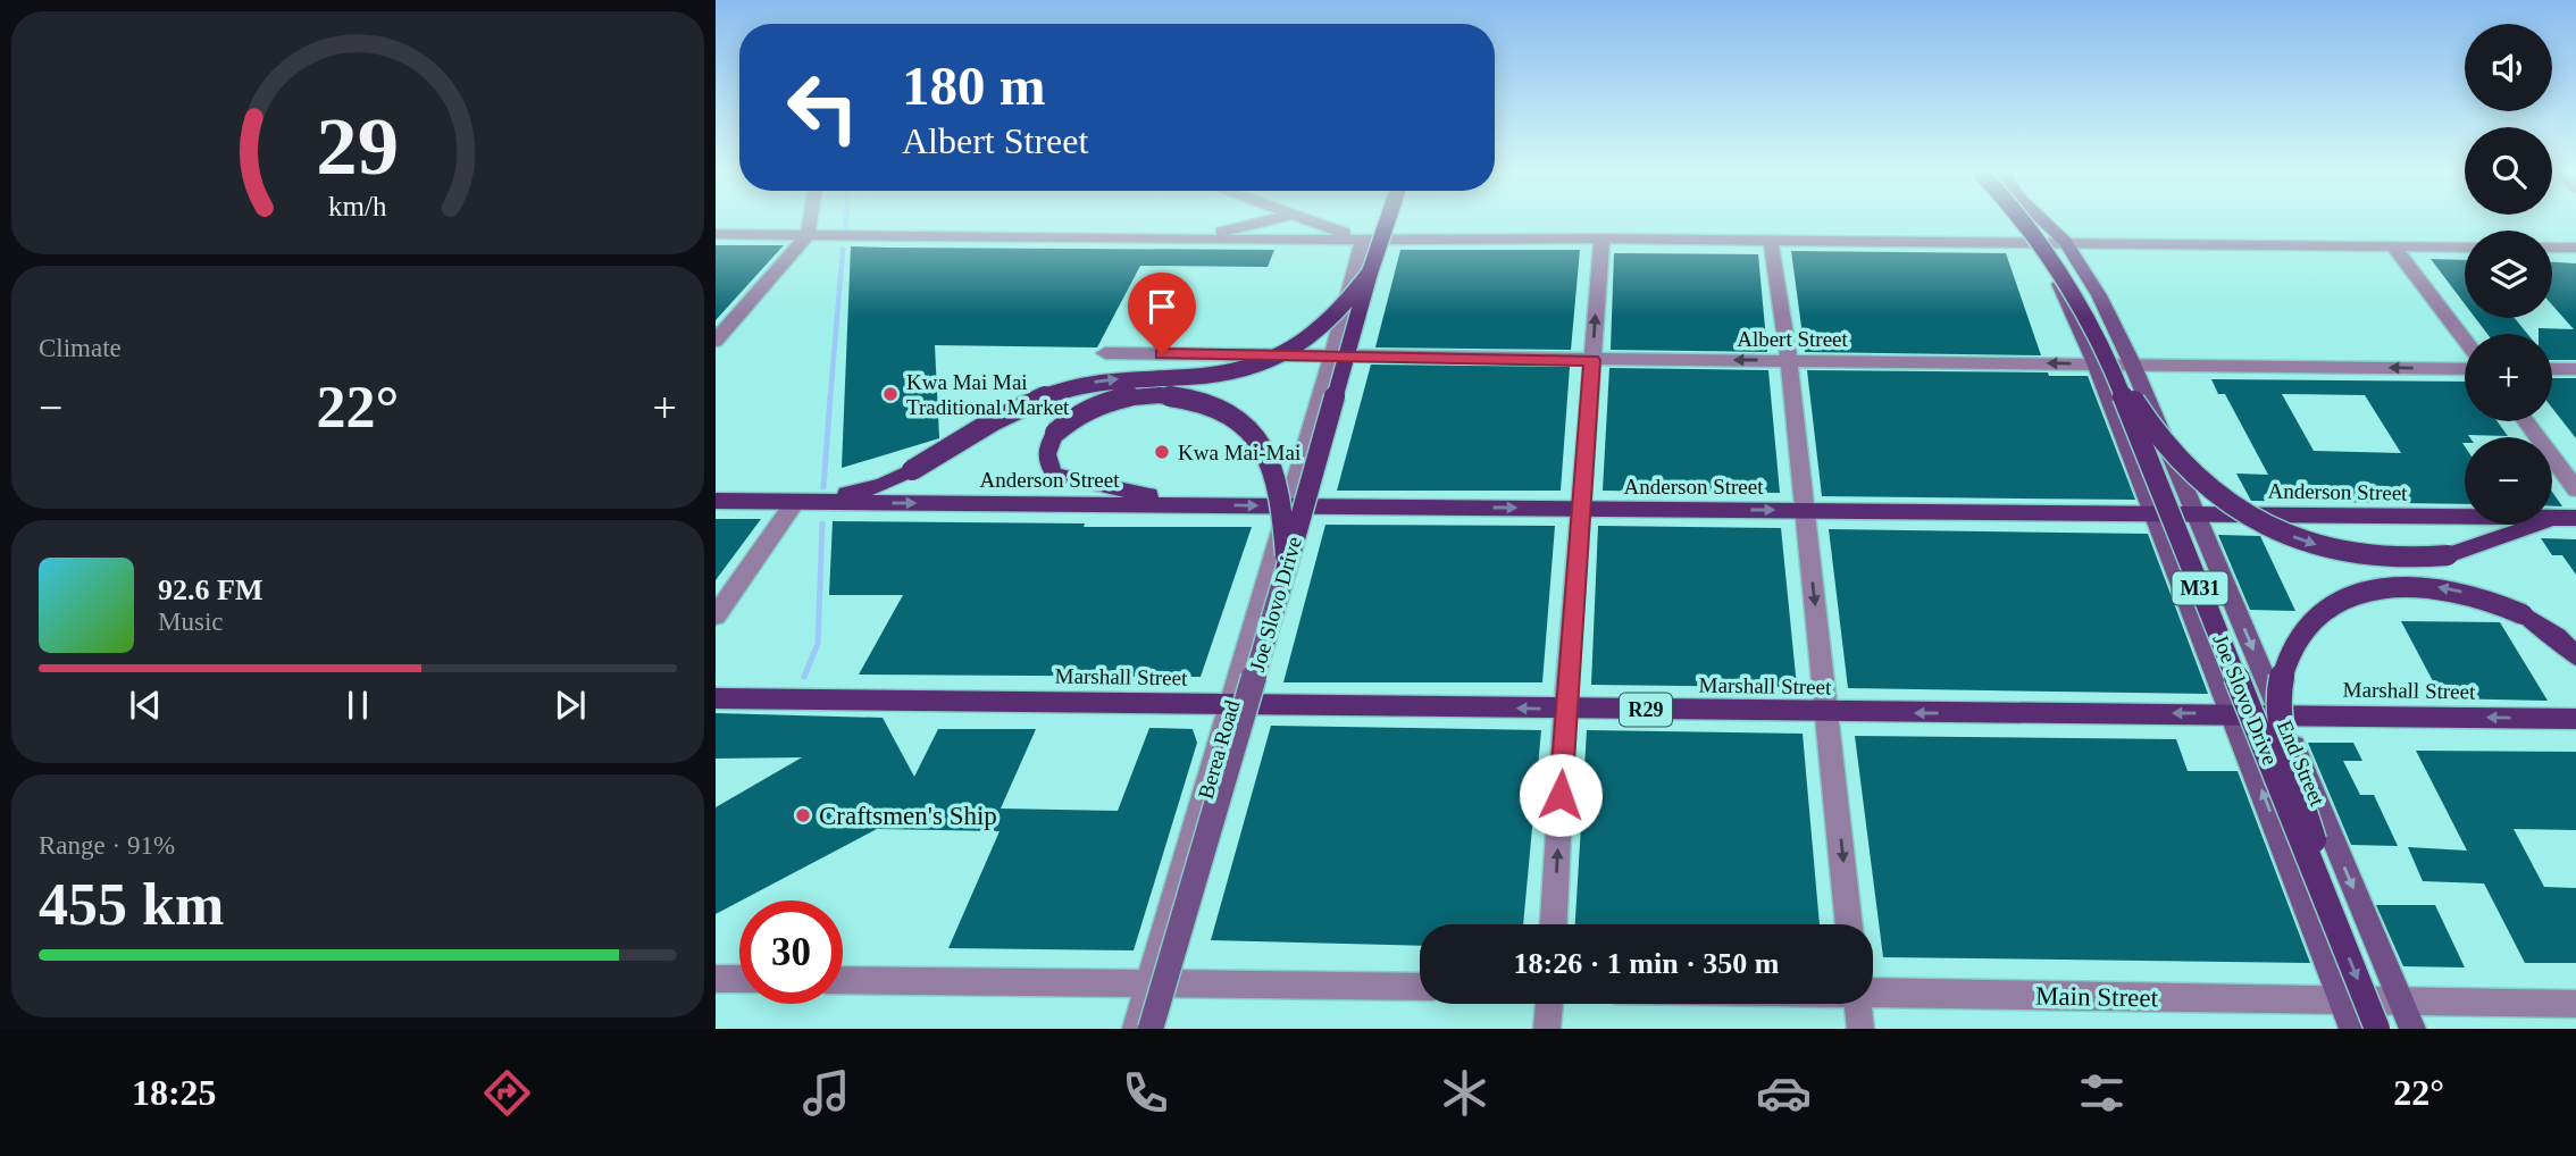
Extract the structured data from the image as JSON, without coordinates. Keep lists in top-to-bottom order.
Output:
{
  "streets": {
    "main road": [
      "Anderson Street",
      "M31",
      "Joe Slovo Drive",
      "Marshall Street",
      "R29"
    ],
    "street": [
      "Albert Street",
      "Berea Road",
      "End Street",
      "Main Street"
    ]
  },
  "crossings": [
    ["Albert Street", "Joe Slovo Drive"],
    ["Albert Street", "Berea Road"],
    ["Albert Street", "End Street"],
    ["Anderson Street", "Berea Road"],
    ["Anderson Street", "End Street"],
    ["Joe Slovo Drive", "End Street"],
    ["Marshall Street", "Berea Road"],
    ["Marshall Street", "End Street"],
    ["End Street", "Main Street"]
  ],
  "one_way": ["Anderson Street", "Marshall Street"],
  "places": ["Kwa Mai Mai Traditional Market", "Kwa Mai-Mai", "Craftsmen's Ship"],
  "page": {
    "map_buttons": ["+", "−"],
    "turn": ["180 m", "Albert Street"],
    "tile": [
      "Climate",
      ["Range · 91%", "455 km"]
    ],
    "heat": ["−", "22°", "+"],
    "song": ["92.6 FM", "Music"],
    "limit": "30",
    "trip": "18:26 · 1 min · 350 m",
    "tabs": ["18:25", "22°"],
    "gauge": ["29", "km/h"]
  }
}
